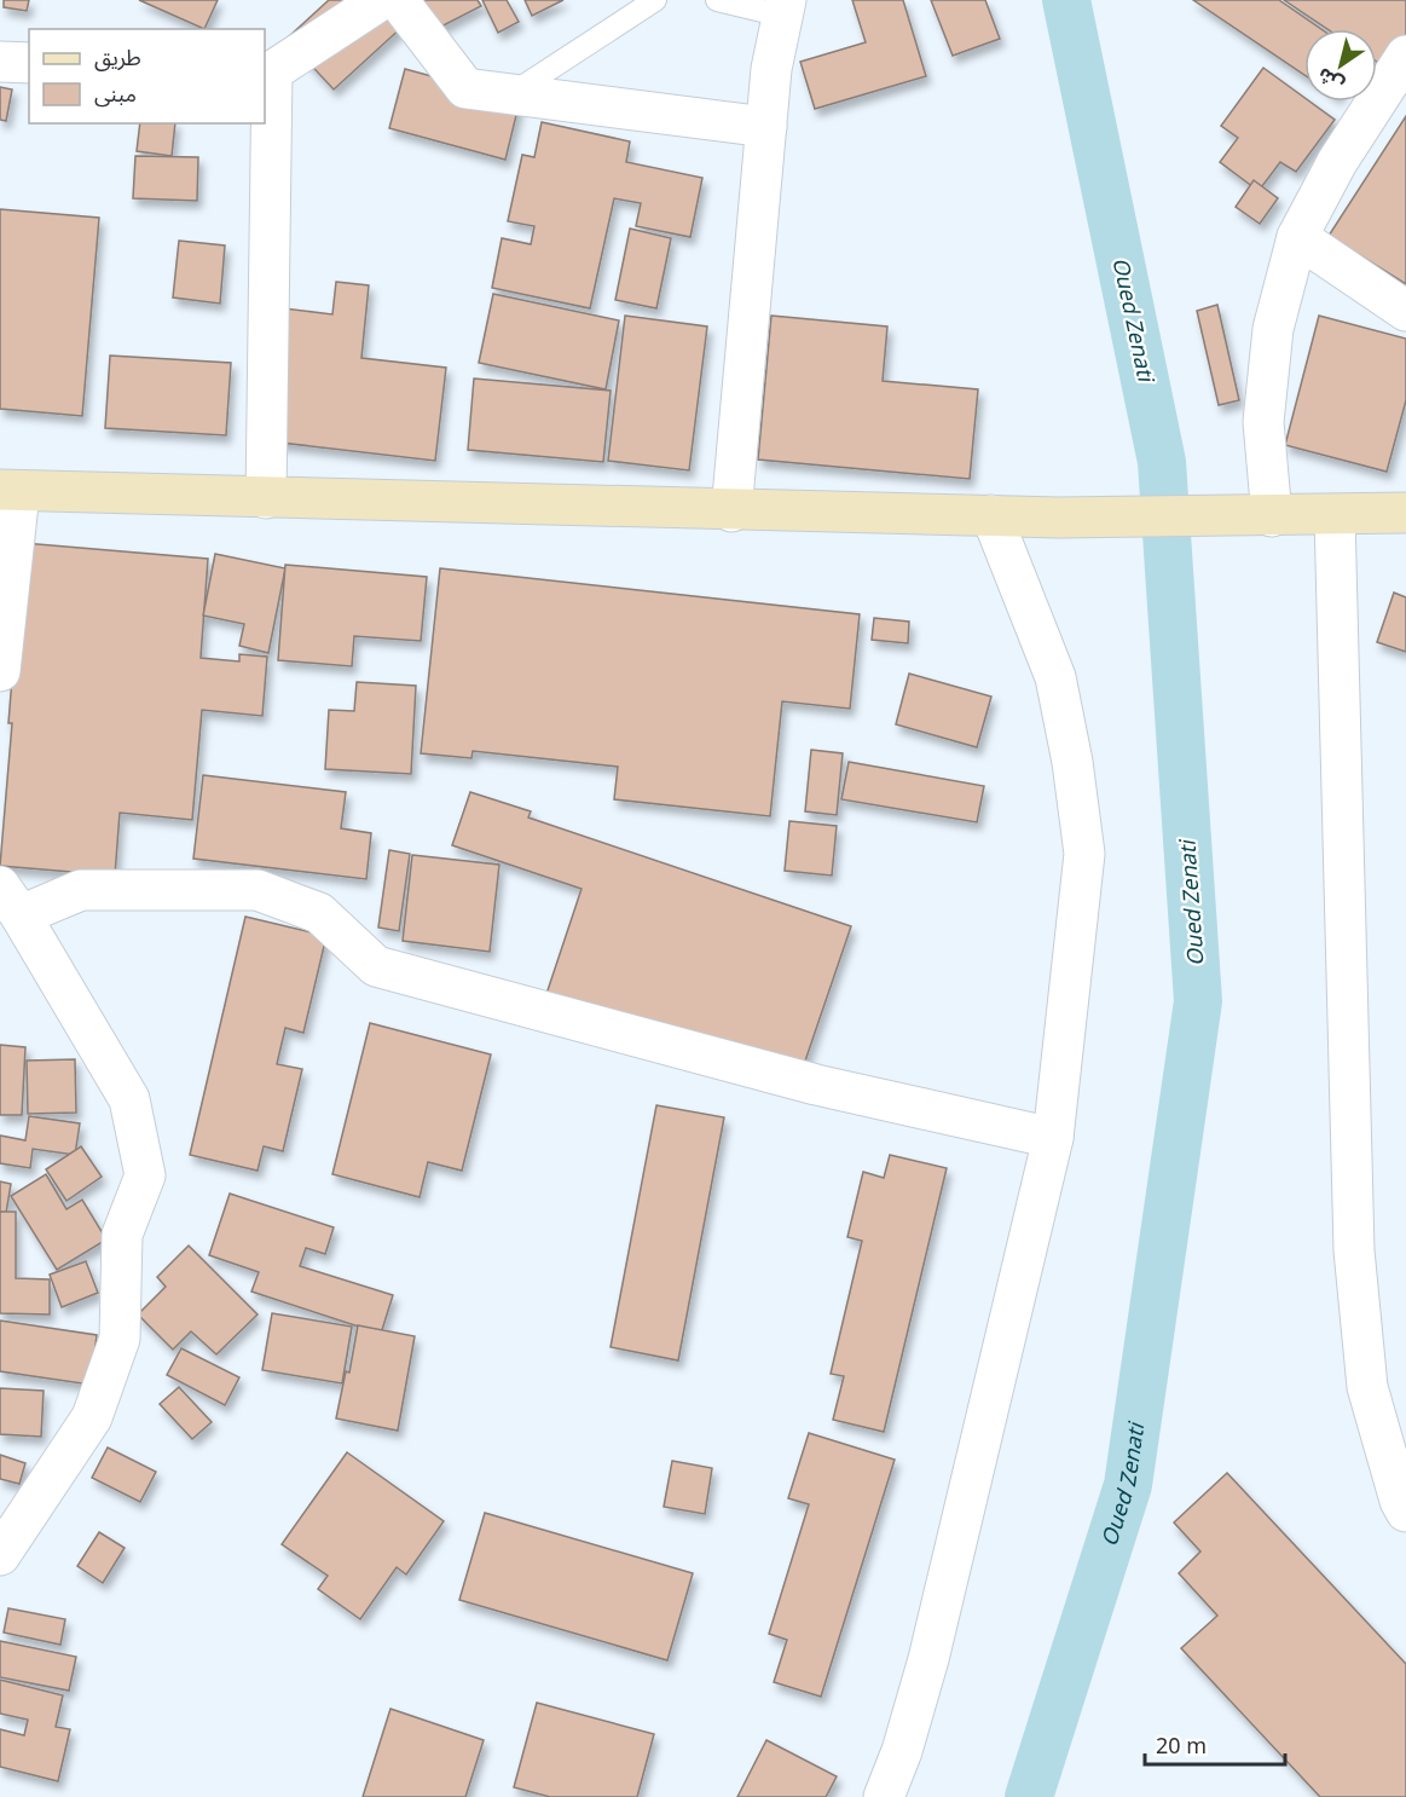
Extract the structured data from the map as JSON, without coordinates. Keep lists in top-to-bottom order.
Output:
{
  "water": ["Oued Zenati"],
  "legend": ["طريق", "مبنى"],
  "scale_bar": "20 m",
  "north": "bottom left"
}
